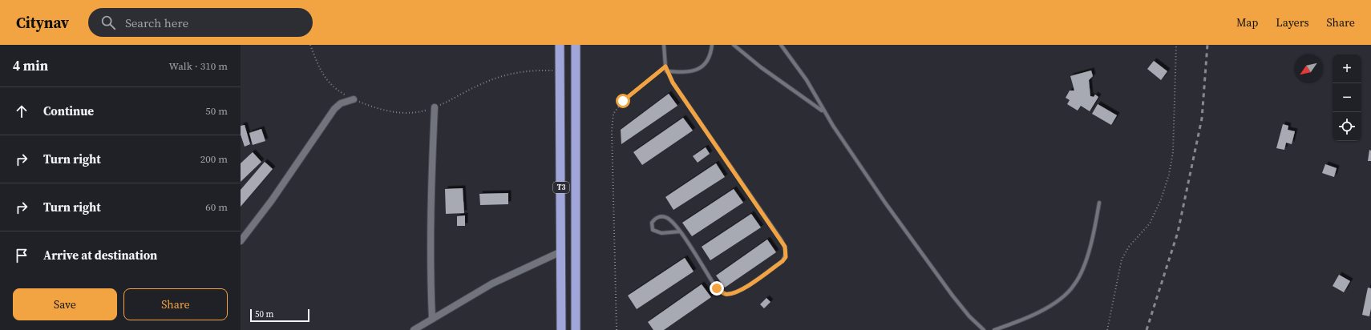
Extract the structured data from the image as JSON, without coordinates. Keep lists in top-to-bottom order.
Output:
{
  "streets": {
    "highway": ["T3"]
  },
  "scale_bar": "50 m",
  "north": "bottom left",
  "page": {
    "header": "Citynav",
    "search": "Search here",
    "nav": ["Map", "Layers", "Share"],
    "heading": ["4 min", "Walk · 310 m"],
    "map_buttons": ["+", "−"],
    "list": [
      ["Continue", "50 m"],
      ["Turn right", "200 m"],
      ["Turn right", "60 m"],
      "Arrive at destination"
    ],
    "buttons": ["Save", "Share"],
    "scale": "50 m"
  }
}
